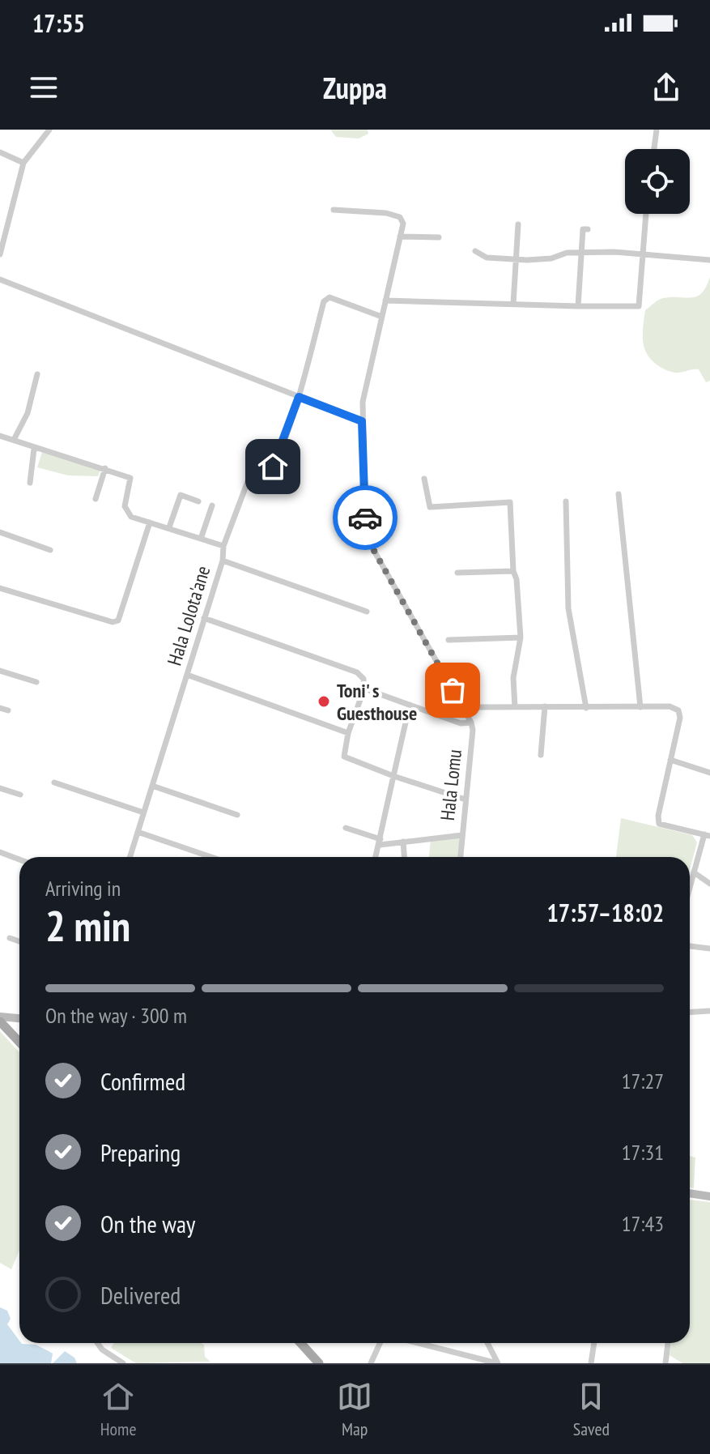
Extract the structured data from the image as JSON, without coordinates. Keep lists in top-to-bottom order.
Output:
{
  "streets": {
    "street": ["Hala Lolota'ane", "Hala Lomu"]
  },
  "places": ["Toni' s Guesthouse"],
  "page": {
    "status": "17:55",
    "header": "Zuppa",
    "heading": ["2 min", "Arriving in", "17:57–18:02"],
    "bar": "On the way · 300 m",
    "list": [
      ["Confirmed", "17:27"],
      ["Preparing", "17:31"],
      ["On the way", "17:43"],
      "Delivered"
    ],
    "tabs": ["Home", "Map", "Saved"]
  }
}
